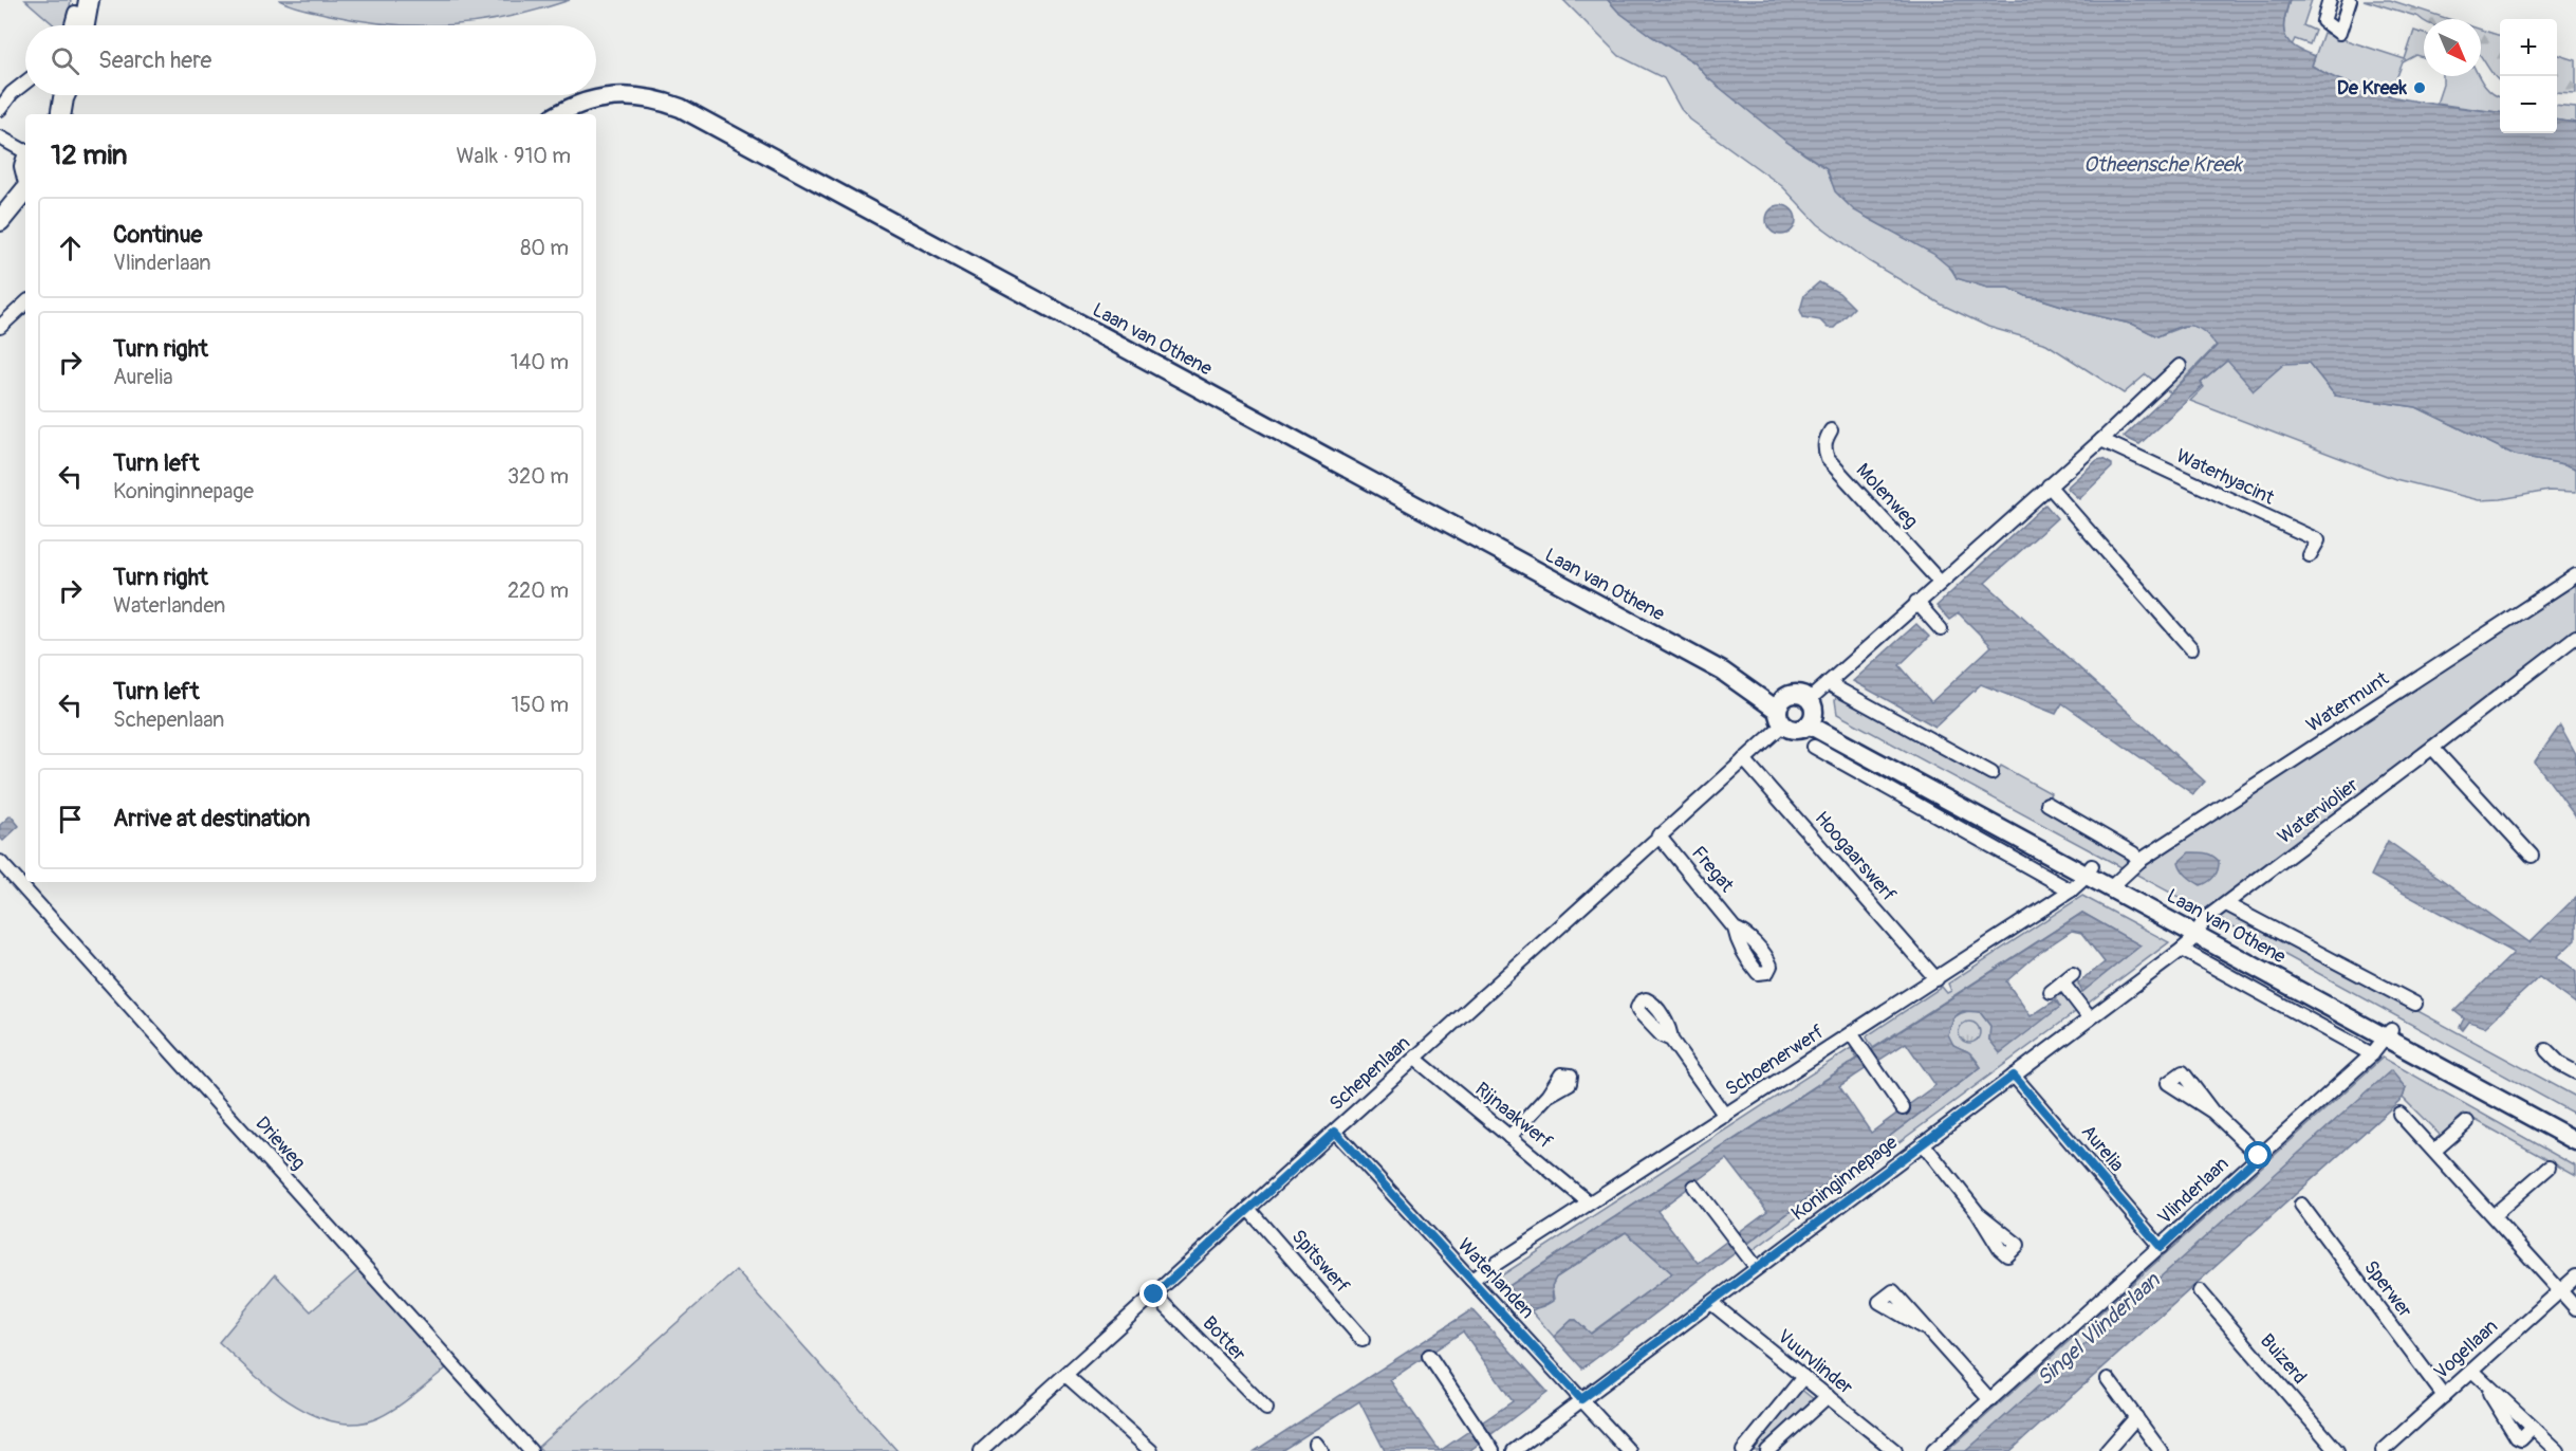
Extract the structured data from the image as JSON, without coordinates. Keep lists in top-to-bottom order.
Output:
{
  "streets": {
    "street": [
      "Laan van Othene",
      "Waterhyacint",
      "Molenweg",
      "Watermunt",
      "Waterviolier",
      "Hoogaarswerf",
      "Fregat",
      "Schoenerwerf",
      "Schepenlaan",
      "Rijnaakwerf",
      "Drieweg",
      "Aurelia",
      "Koninginnepage",
      "Vlinderlaan",
      "Spitswerf",
      "Waterlanden",
      "Sperwer",
      "Botter",
      "Vogellaan",
      "Buizerd",
      "Vuurvlinder"
    ]
  },
  "crossings": [
    ["Laan van Othene", "Watermunt"],
    ["Laan van Othene", "Waterviolier"],
    ["Laan van Othene", "Schoenerwerf"],
    ["Laan van Othene", "Schepenlaan"],
    ["Laan van Othene", "Koninginnepage"],
    ["Laan van Othene", "Vlinderlaan"],
    ["Waterviolier", "Koninginnepage"],
    ["Hoogaarswerf", "Schoenerwerf"],
    ["Hoogaarswerf", "Schepenlaan"],
    ["Fregat", "Schepenlaan"],
    ["Schoenerwerf", "Rijnaakwerf"],
    ["Schoenerwerf", "Waterlanden"],
    ["Schepenlaan", "Rijnaakwerf"],
    ["Schepenlaan", "Spitswerf"],
    ["Schepenlaan", "Waterlanden"],
    ["Schepenlaan", "Botter"],
    ["Aurelia", "Koninginnepage"],
    ["Aurelia", "Vlinderlaan"],
    ["Koninginnepage", "Waterlanden"],
    ["Koninginnepage", "Vuurvlinder"],
    ["Sperwer", "Vogellaan"]
  ],
  "water": ["Otheensche Kreek", "Singel Vlinderlaan"],
  "places": ["De Kreek"],
  "north": "bottom right",
  "page": {
    "map_buttons": ["+", "−"],
    "search": "Search here",
    "heading": ["12 min", "Walk · 910 m"],
    "list": [
      ["Continue", "Vlinderlaan", "80 m"],
      ["Turn right", "Aurelia", "140 m"],
      ["Turn left", "Koninginnepage", "320 m"],
      ["Turn right", "Waterlanden", "220 m"],
      ["Turn left", "Schepenlaan", "150 m"],
      "Arrive at destination"
    ]
  }
}
